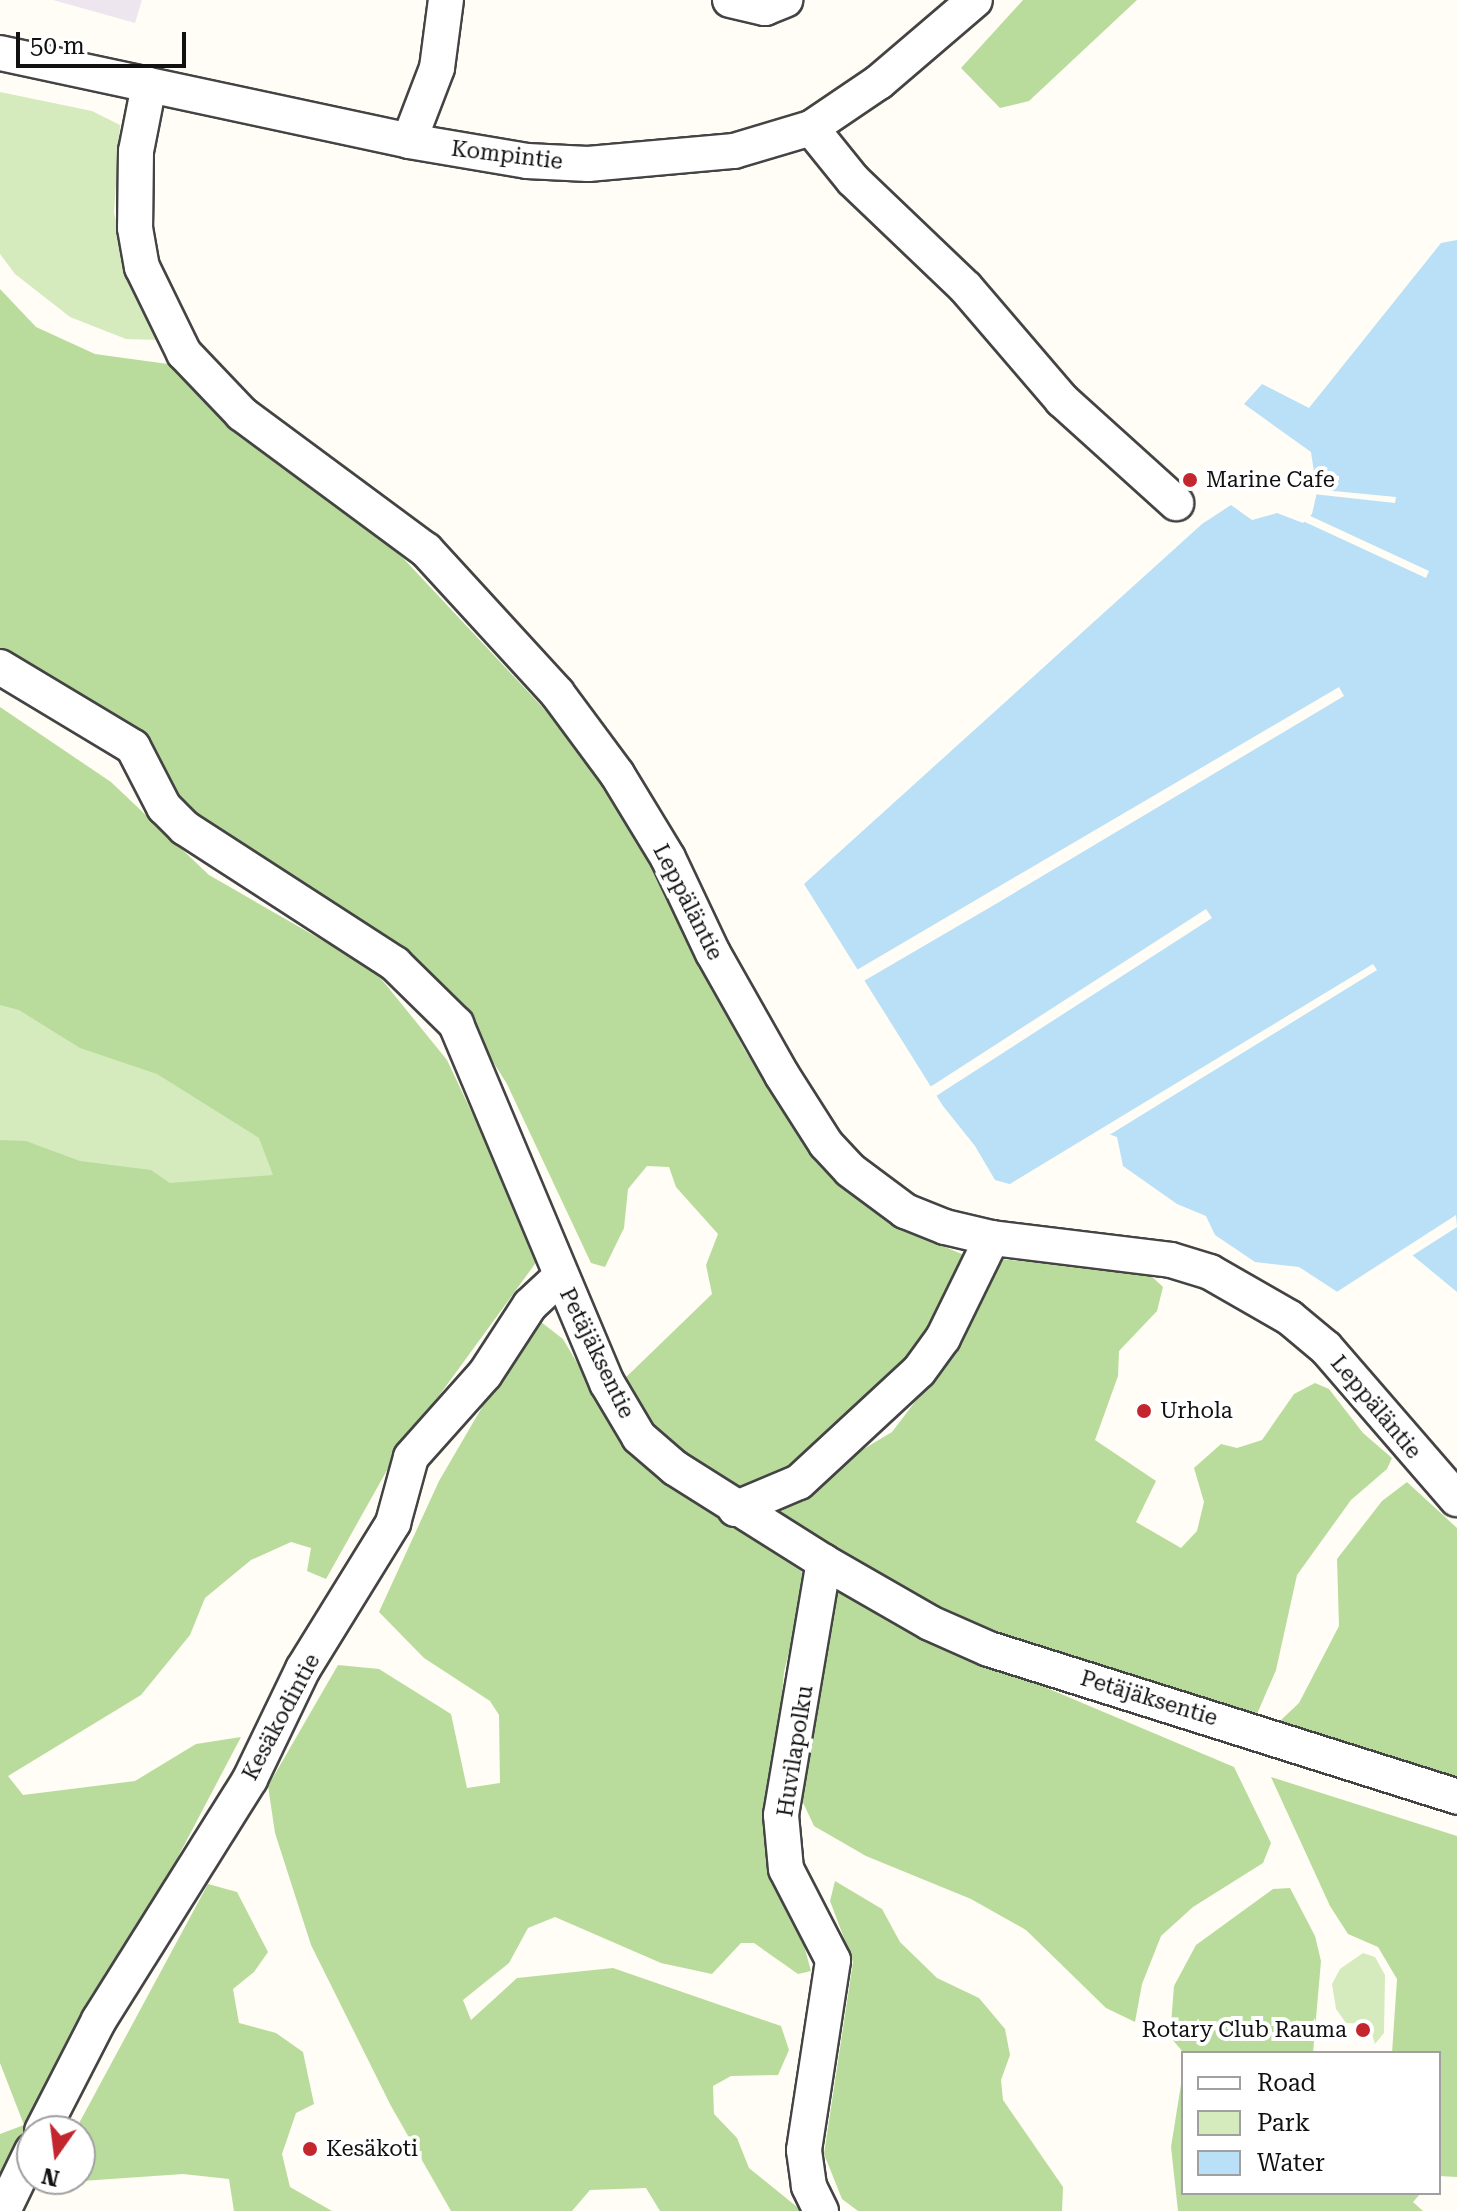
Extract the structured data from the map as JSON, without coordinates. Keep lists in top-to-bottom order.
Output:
{
  "streets": {
    "street": [
      "Kompintie",
      "Leppäläntie",
      "Petäjäksentie",
      "Kesäkodintie",
      "Huvilapolku"
    ]
  },
  "crossings": [
    ["Kompintie", "Leppäläntie"],
    ["Petäjäksentie", "Kesäkodintie"],
    ["Petäjäksentie", "Huvilapolku"]
  ],
  "places": [
    "Marine Cafe",
    "Urhola",
    "Rotary Club Rauma",
    "Kesäkoti"
  ],
  "legend": ["Road", "Park", "Water"],
  "scale_bar": "50 m",
  "north": "bottom"
}
